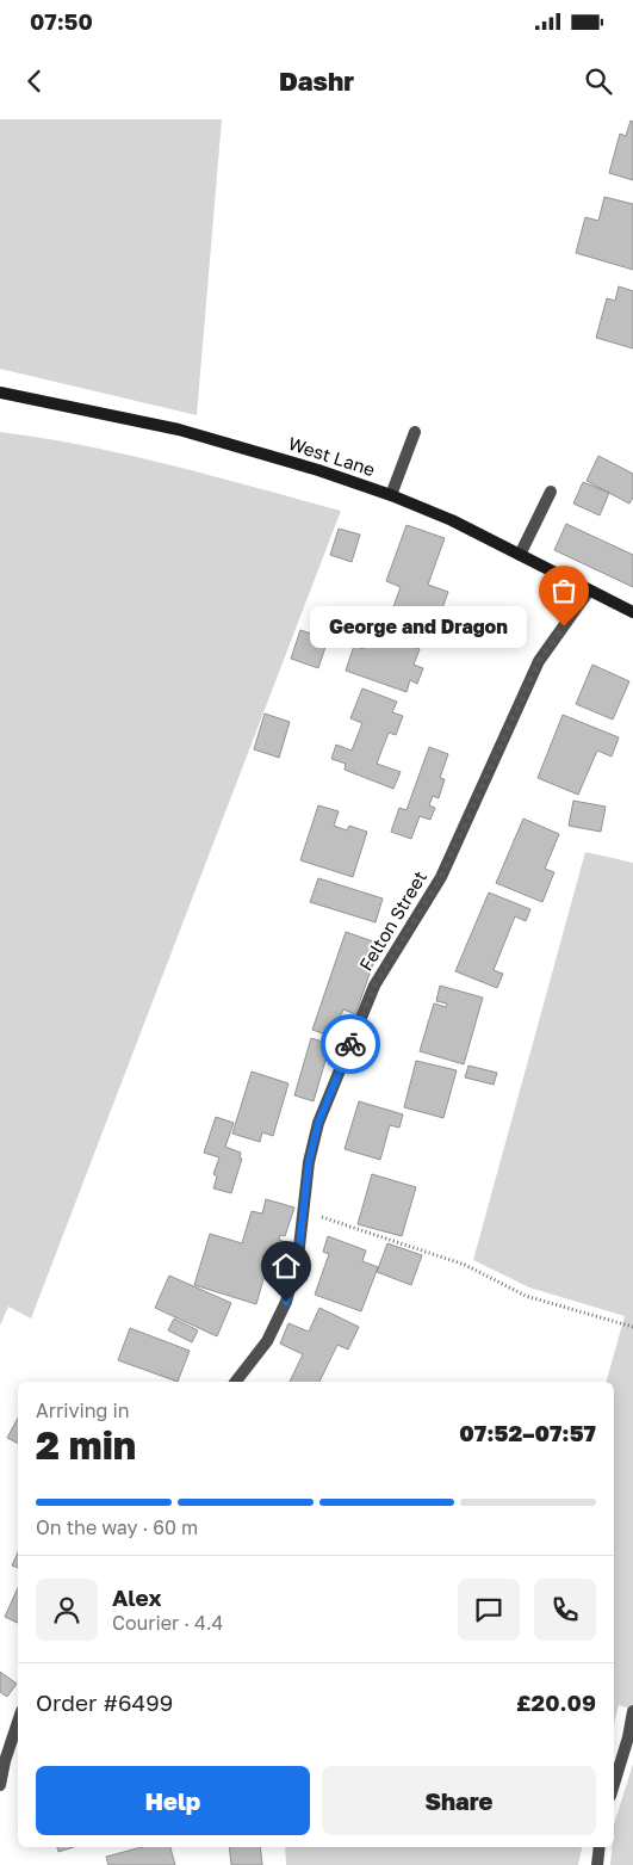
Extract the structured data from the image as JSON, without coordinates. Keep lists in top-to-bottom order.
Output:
{
  "streets": {
    "street": ["West Lane", "Felton Street"]
  },
  "crossings": [
    ["West Lane", "Felton Street"]
  ],
  "places": ["George and Dragon"],
  "page": {
    "status": "07:50",
    "header": "Dashr",
    "bubble": "George and Dragon",
    "heading": ["2 min", "Arriving in", "07:52–07:57"],
    "panel": [
      "Alex",
      "Courier · 4.4",
      "Order #6499",
      "£20.09"
    ],
    "bar": "On the way · 60 m",
    "buttons": ["Help", "Share"]
  }
}
